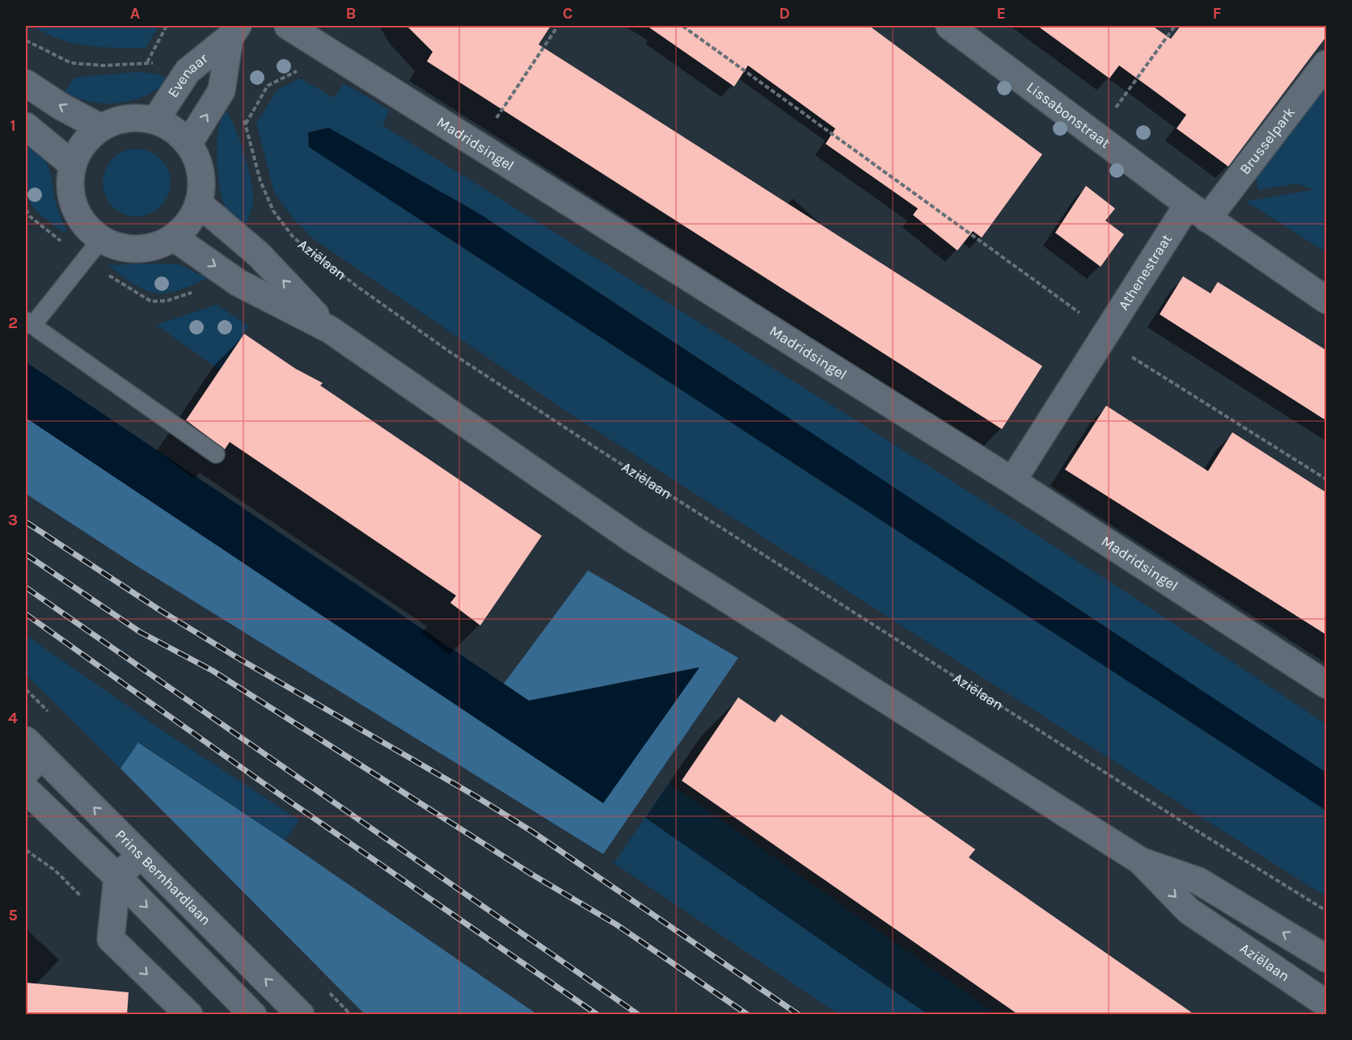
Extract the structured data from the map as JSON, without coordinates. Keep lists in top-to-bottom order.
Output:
{
  "streets": {
    "street": [
      "Evenaar",
      "Lissabonstraat",
      "Brusselpark",
      "Madridsingel",
      "Aziëlaan",
      "Athenestraat",
      "Prins Bernhardlaan"
    ]
  },
  "crossings": [
    ["Evenaar", "Aziëlaan"],
    ["Lissabonstraat", "Brusselpark"],
    ["Lissabonstraat", "Athenestraat"],
    ["Brusselpark", "Athenestraat"],
    ["Madridsingel", "Athenestraat"]
  ],
  "grid": {
    "columns": [
      "A",
      "B",
      "C",
      "D",
      "E",
      "F"
    ],
    "rows": [
      "1",
      "2",
      "3",
      "4",
      "5"
    ]
  }
}
